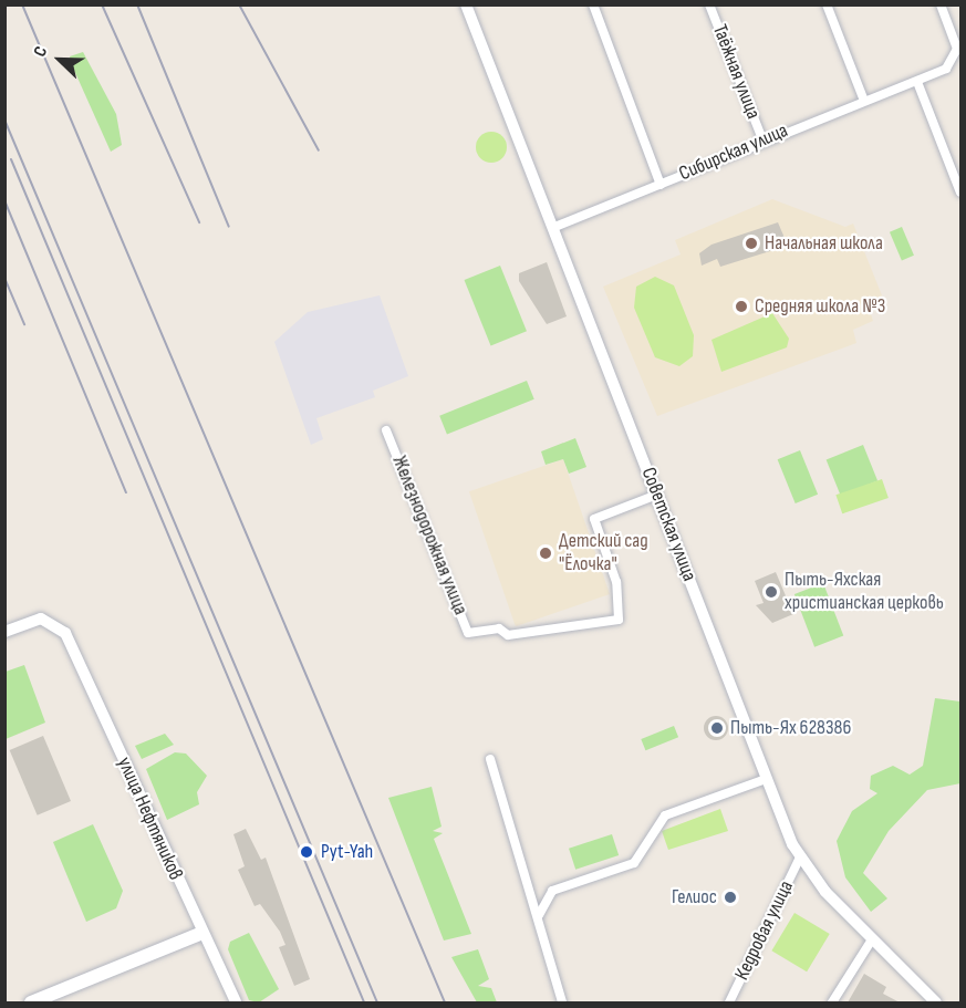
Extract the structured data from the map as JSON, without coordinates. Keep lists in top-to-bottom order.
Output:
{
  "streets": {
    "street": [
      "Таёжная улица",
      "Сибирская улица",
      "Советская улица",
      "Железнодорожная улица",
      "улица Нефтяников",
      "Кедровая улица"
    ]
  },
  "crossings": [
    ["Таёжная улица", "Сибирская улица"],
    ["Сибирская улица", "Советская улица"],
    ["Советская улица", "Железнодорожная улица"],
    ["Советская улица", "Кедровая улица"]
  ],
  "places": [
    "Начальная школа",
    "Средняя школа №3",
    "Детский сад \"Ёлочка\"",
    "Пыть-Яхская христианская церковь",
    "Пыть-Ях 628386",
    "Pyt-Yah",
    "Гелиос"
  ],
  "north": "top left"
}
